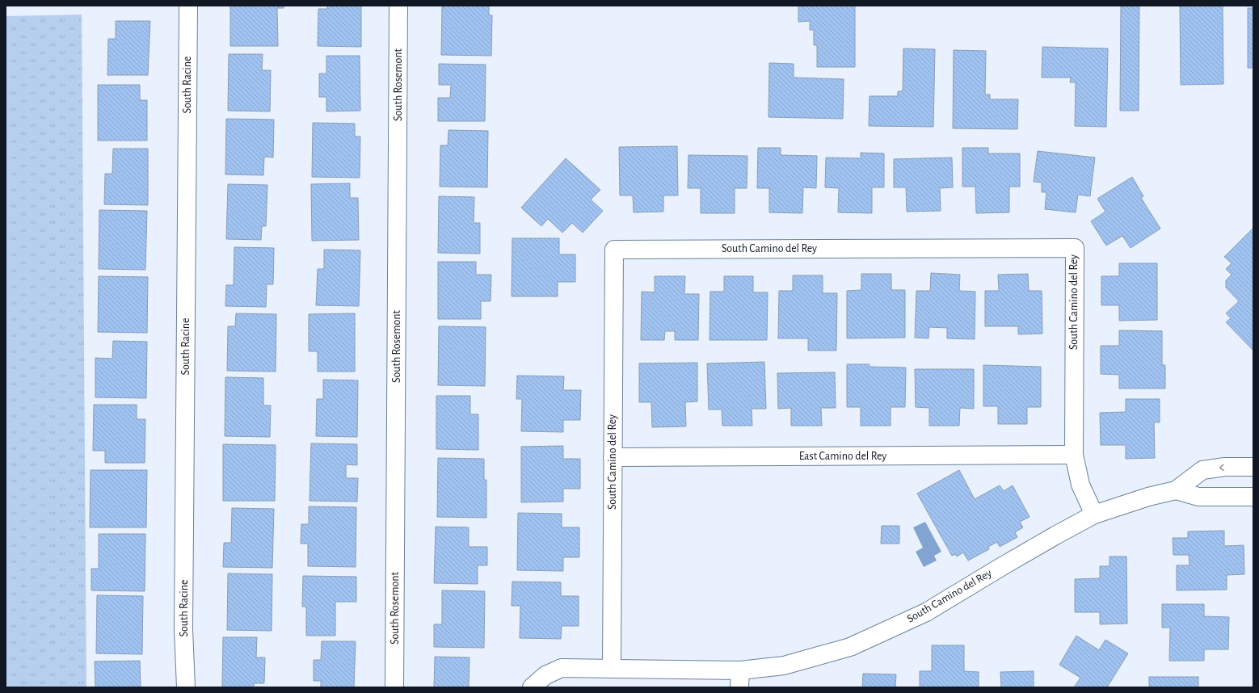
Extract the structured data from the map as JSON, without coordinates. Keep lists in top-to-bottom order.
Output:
{
  "streets": {
    "street": [
      "South Racine",
      "South Rosemont",
      "South Camino del Rey",
      "East Camino del Rey"
    ]
  },
  "crossings": [
    ["South Camino del Rey", "East Camino del Rey"]
  ]
}
